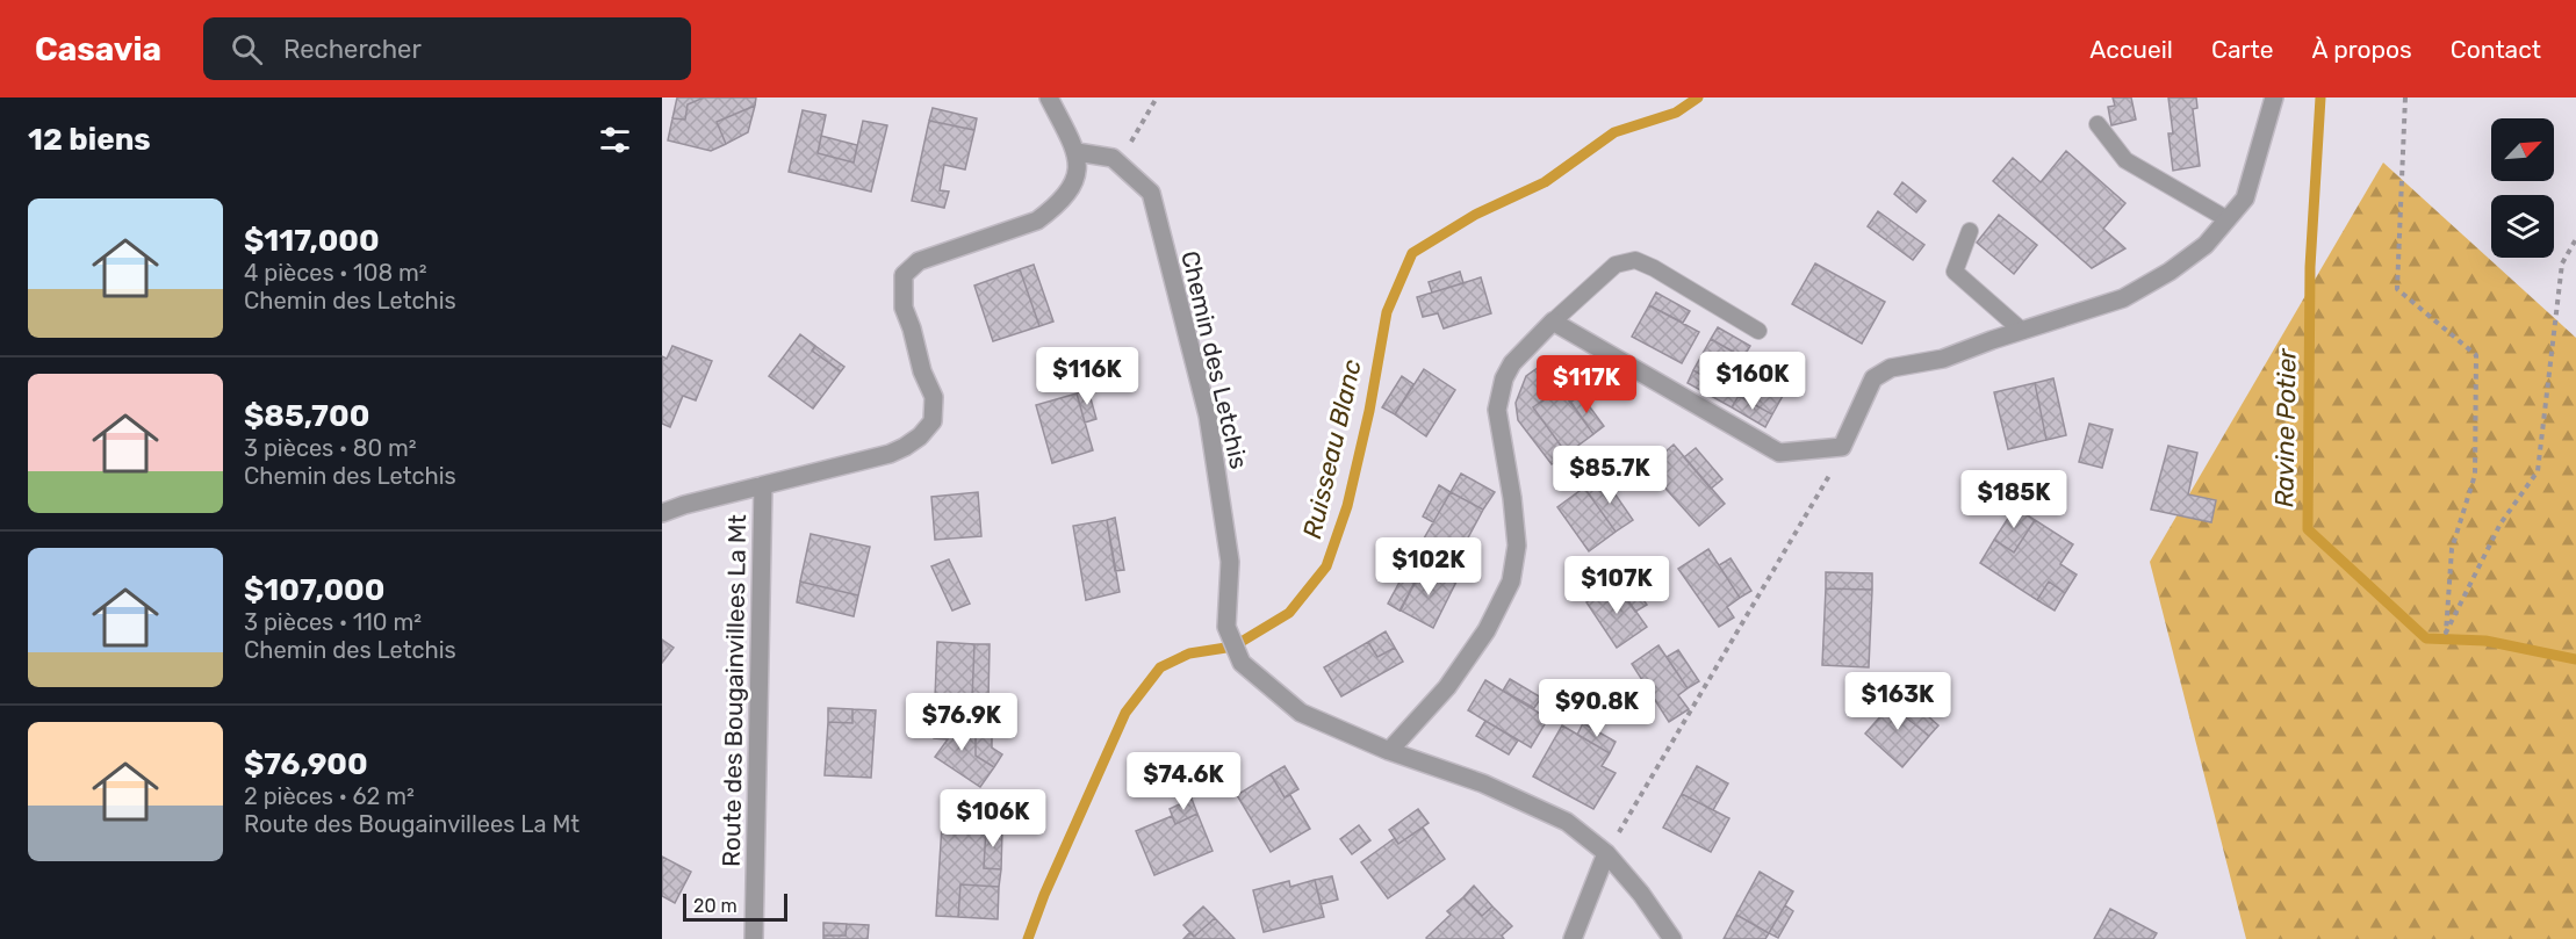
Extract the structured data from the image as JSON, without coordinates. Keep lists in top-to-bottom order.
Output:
{
  "streets": {
    "street": ["Chemin des Letchis", "Route des Bougainvillees La Mt"]
  },
  "water": ["Ravine Potier", "Ruisseau Blanc"],
  "scale_bar": "20 m",
  "north": "top right",
  "page": {
    "header": "Casavia",
    "search": "Rechercher",
    "nav": [
      "Accueil",
      "Carte",
      "À propos",
      "Contact"
    ],
    "heading": "12 biens",
    "list": [
      {
        "name": "$117,000",
        "note": "4 pièces · 108 m² · Chemin des Letchis"
      },
      {
        "name": "$85,700",
        "note": "3 pièces · 80 m² · Chemin des Letchis"
      },
      {
        "name": "$107,000",
        "note": "3 pièces · 110 m² · Chemin des Letchis"
      },
      {
        "name": "$76,900",
        "note": "2 pièces · 62 m² · Route des Bougainvillees La Mt"
      }
    ],
    "price": [
      "$116K",
      "$160K",
      "$117K",
      "$85.7K",
      "$185K",
      "$102K",
      "$107K",
      "$163K",
      "$90.8K",
      "$76.9K",
      "$74.6K",
      "$106K"
    ],
    "scale": "20 m"
  }
}
